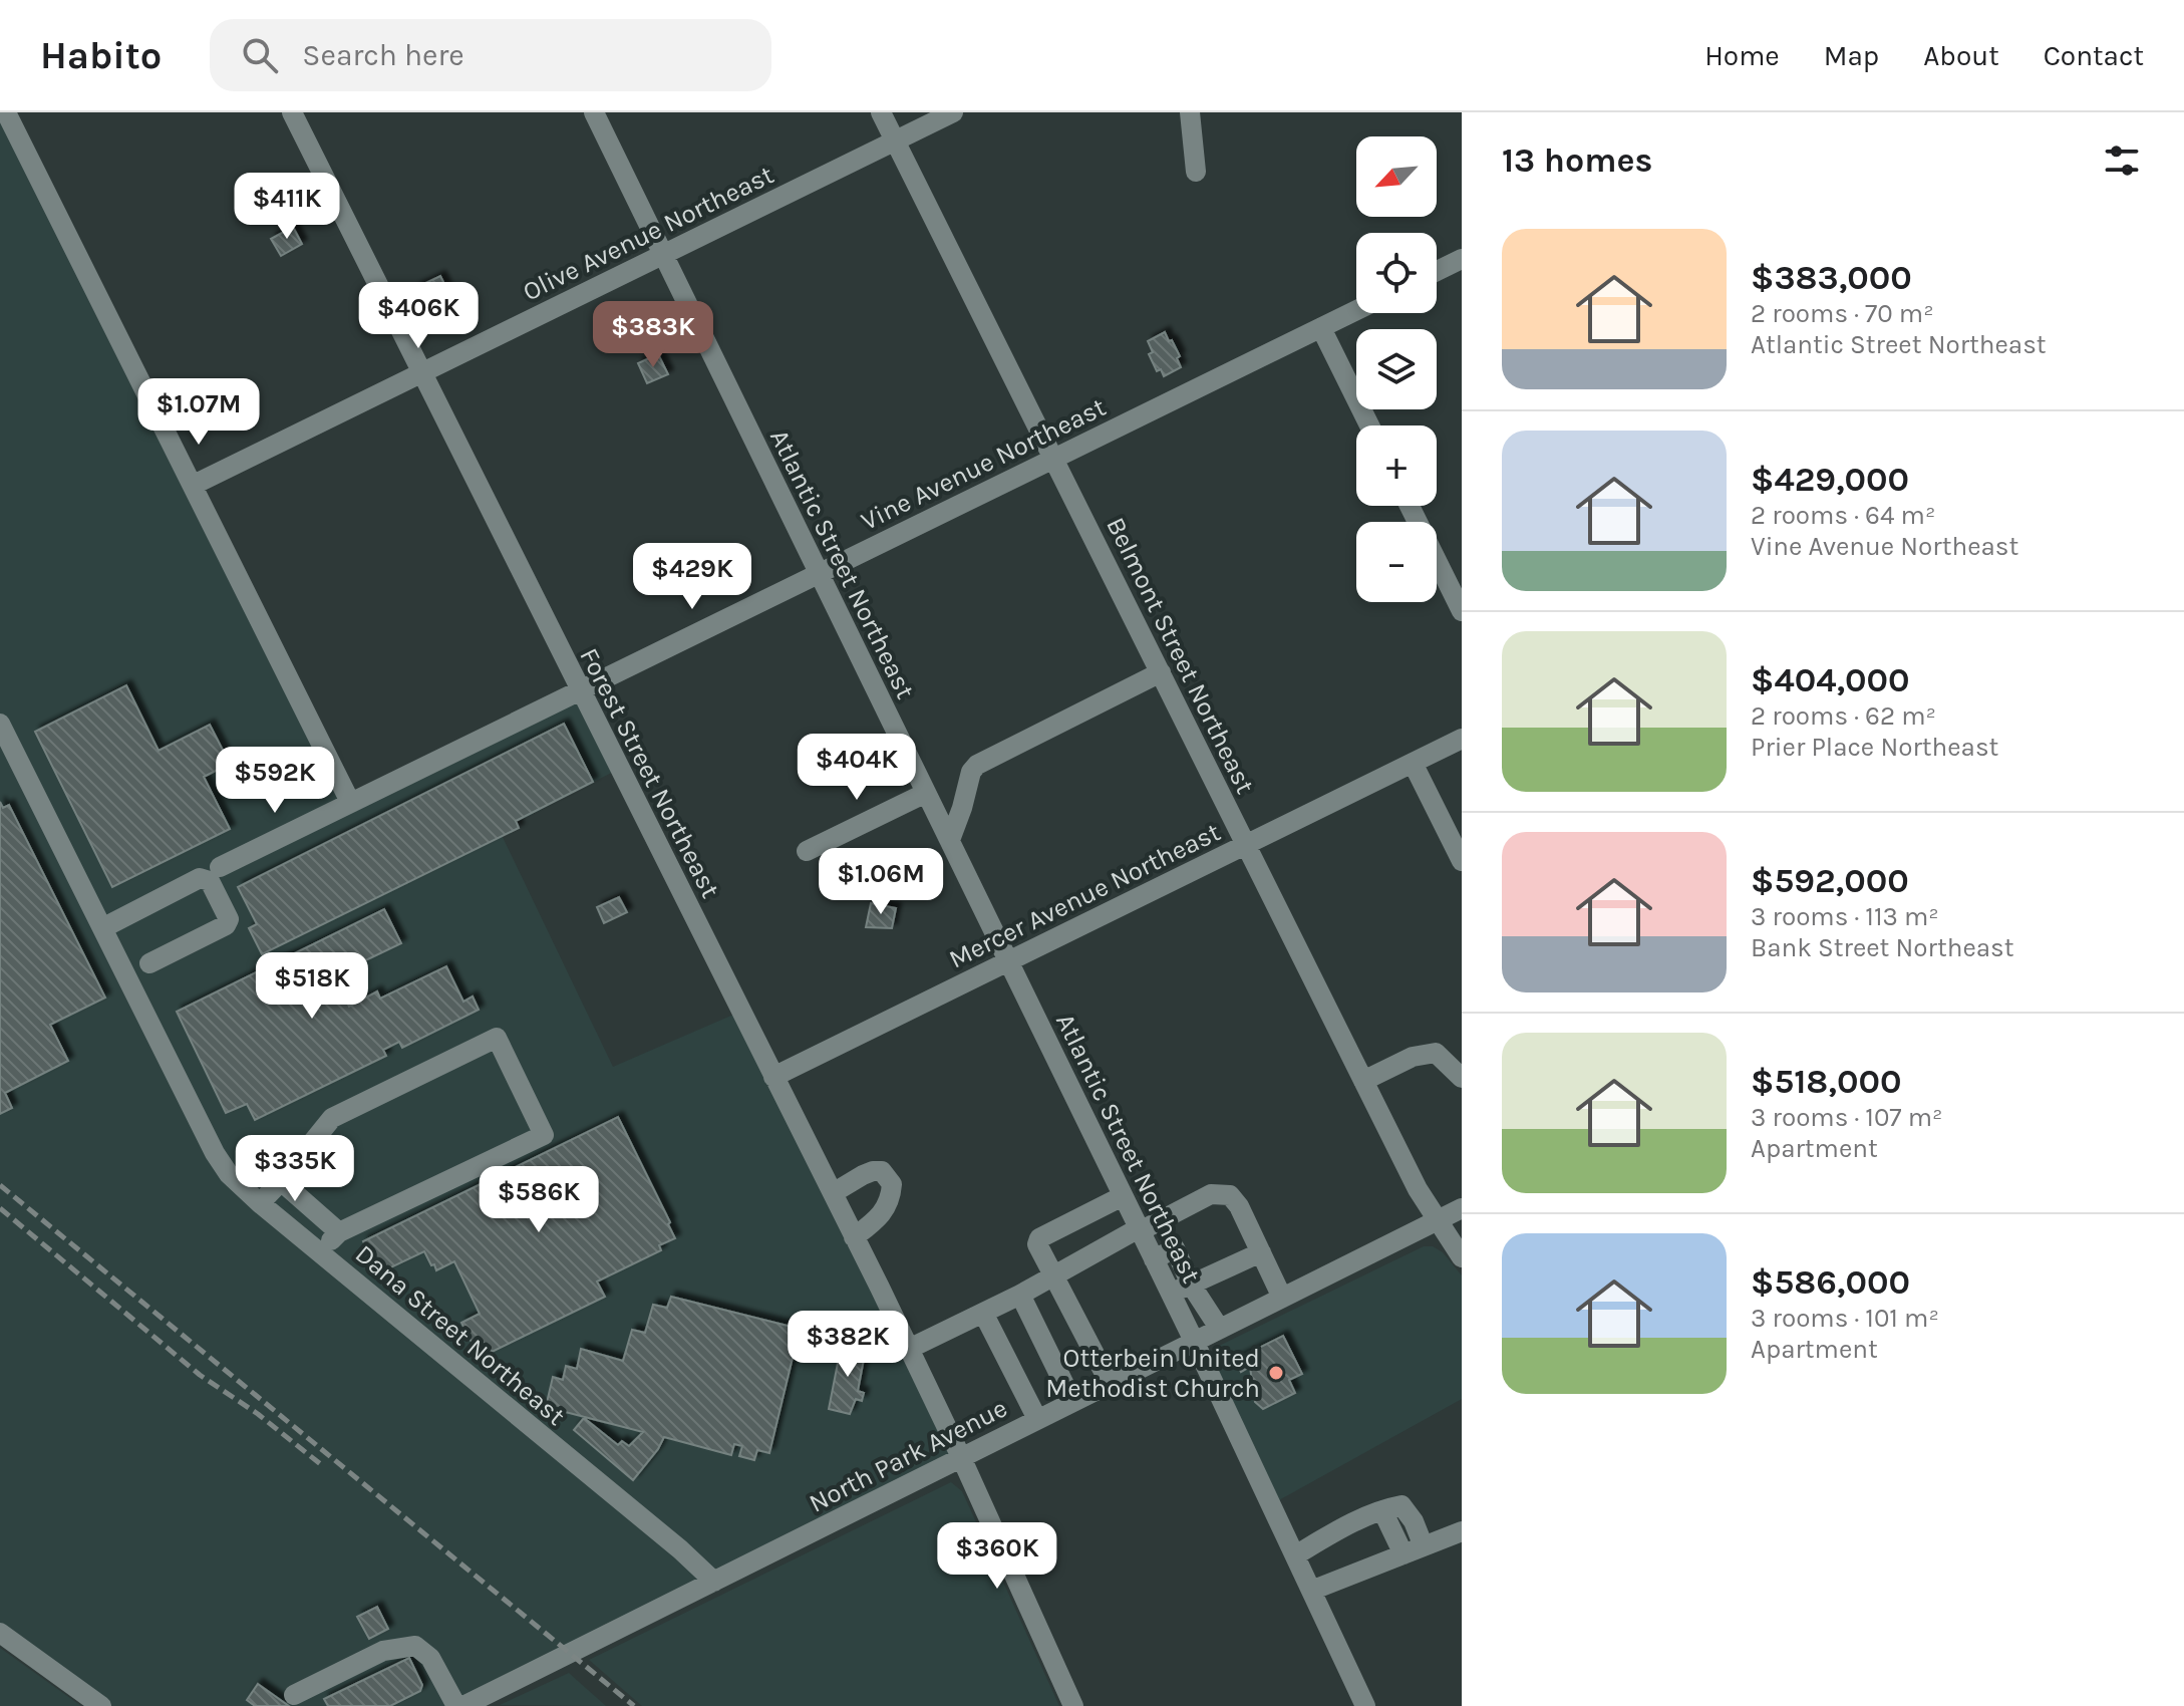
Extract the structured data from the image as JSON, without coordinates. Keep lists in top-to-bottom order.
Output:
{
  "streets": {
    "street": [
      "Olive Avenue Northeast",
      "Vine Avenue Northeast",
      "Atlantic Street Northeast",
      "Belmont Street Northeast",
      "Forest Street Northeast",
      "Mercer Avenue Northeast",
      "Dana Street Northeast",
      "North Park Avenue"
    ]
  },
  "crossings": [
    ["Olive Avenue Northeast", "Atlantic Street Northeast"],
    ["Olive Avenue Northeast", "Belmont Street Northeast"],
    ["Olive Avenue Northeast", "Forest Street Northeast"],
    ["Vine Avenue Northeast", "Atlantic Street Northeast"],
    ["Vine Avenue Northeast", "Belmont Street Northeast"],
    ["Vine Avenue Northeast", "Forest Street Northeast"],
    ["Atlantic Street Northeast", "Mercer Avenue Northeast"],
    ["Atlantic Street Northeast", "North Park Avenue"],
    ["Belmont Street Northeast", "Mercer Avenue Northeast"],
    ["Belmont Street Northeast", "North Park Avenue"],
    ["Forest Street Northeast", "Mercer Avenue Northeast"],
    ["Forest Street Northeast", "North Park Avenue"],
    ["Dana Street Northeast", "North Park Avenue"]
  ],
  "places": ["Otterbein United Methodist Church"],
  "north": "bottom left",
  "page": {
    "header": "Habito",
    "search": "Search here",
    "nav": [
      "Home",
      "Map",
      "About",
      "Contact"
    ],
    "heading": "13 homes",
    "map_buttons": ["+", "−"],
    "price": [
      "$411K",
      "$406K",
      "$383K",
      "$1.07M",
      "$429K",
      "$404K",
      "$592K",
      "$1.06M",
      "$518K",
      "$335K",
      "$586K",
      "$382K",
      "$360K"
    ],
    "list": [
      {
        "name": "$383,000",
        "note": "2 rooms · 70 m² · Atlantic Street Northeast"
      },
      {
        "name": "$429,000",
        "note": "2 rooms · 64 m² · Vine Avenue Northeast"
      },
      {
        "name": "$404,000",
        "note": "2 rooms · 62 m² · Prier Place Northeast"
      },
      {
        "name": "$592,000",
        "note": "3 rooms · 113 m² · Bank Street Northeast"
      },
      {
        "name": "$518,000",
        "note": "3 rooms · 107 m² · Apartment"
      },
      {
        "name": "$586,000",
        "note": "3 rooms · 101 m² · Apartment"
      }
    ]
  }
}
